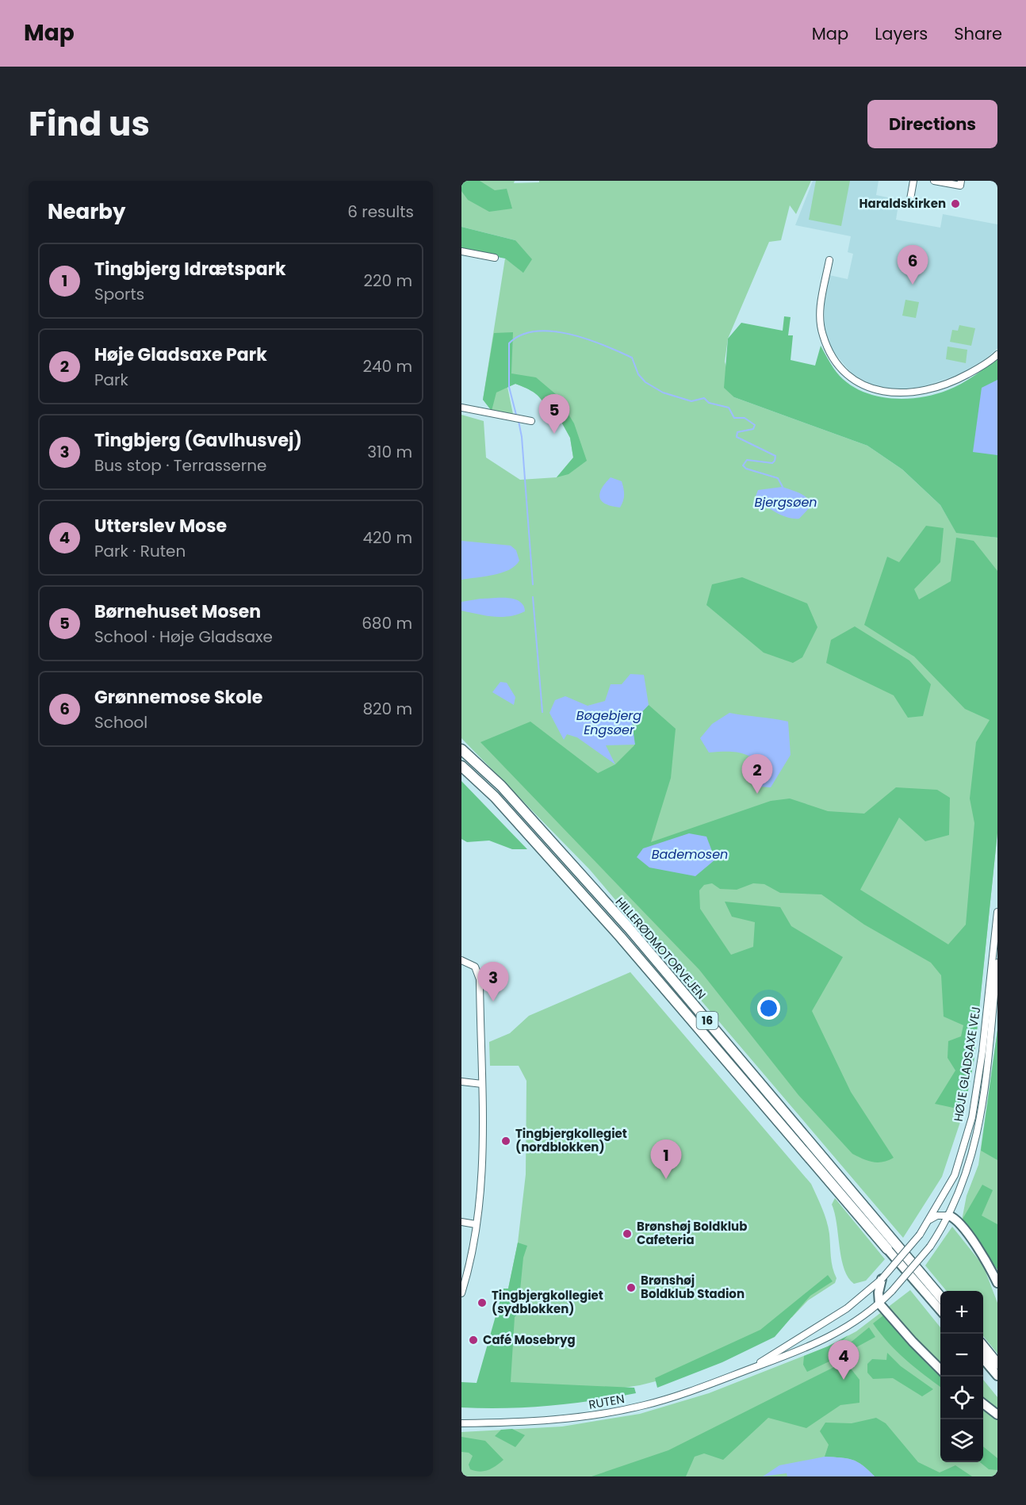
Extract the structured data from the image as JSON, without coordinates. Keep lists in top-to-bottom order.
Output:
{
  "streets": {
    "highway": ["HILLERØDMOTORVEJEN", "16"],
    "street": ["HØJE GLADSAXE VEJ", "RUTEN"]
  },
  "crossings": [
    ["HØJE GLADSAXE VEJ", "RUTEN"]
  ],
  "water": ["Bjergsøen", "Bøgebjerg Engsøer", "Bademosen"],
  "places": [
    "Haraldskirken",
    "Tingbjergkollegiet (nordblokken)",
    "Brønshøj Boldklub Cafeteria",
    "Brønshøj Boldklub Stadion",
    "Tingbjergkollegiet (sydblokken)",
    "Café Mosebryg"
  ],
  "page": {
    "header": "Map",
    "nav": ["Map", "Layers", "Share"],
    "title": "Find us",
    "buttons": "Directions",
    "heading": ["Nearby", "6 results"],
    "list": [
      {
        "mark": "1",
        "name": "Tingbjerg Idrætspark",
        "note": "Sports",
        "value": "220 m"
      },
      {
        "mark": "2",
        "name": "Høje Gladsaxe Park",
        "note": "Park",
        "value": "240 m"
      },
      {
        "mark": "3",
        "name": "Tingbjerg (Gavlhusvej)",
        "note": "Bus stop · Terrasserne",
        "value": "310 m"
      },
      {
        "mark": "4",
        "name": "Utterslev Mose",
        "note": "Park · Ruten",
        "value": "420 m"
      },
      {
        "mark": "5",
        "name": "Børnehuset Mosen",
        "note": "School · Høje Gladsaxe",
        "value": "680 m"
      },
      {
        "mark": "6",
        "name": "Grønnemose Skole",
        "note": "School",
        "value": "820 m"
      }
    ],
    "pins": [
      "6",
      "5",
      "2",
      "3",
      "1",
      "4"
    ],
    "map_buttons": ["+", "−"]
  }
}
